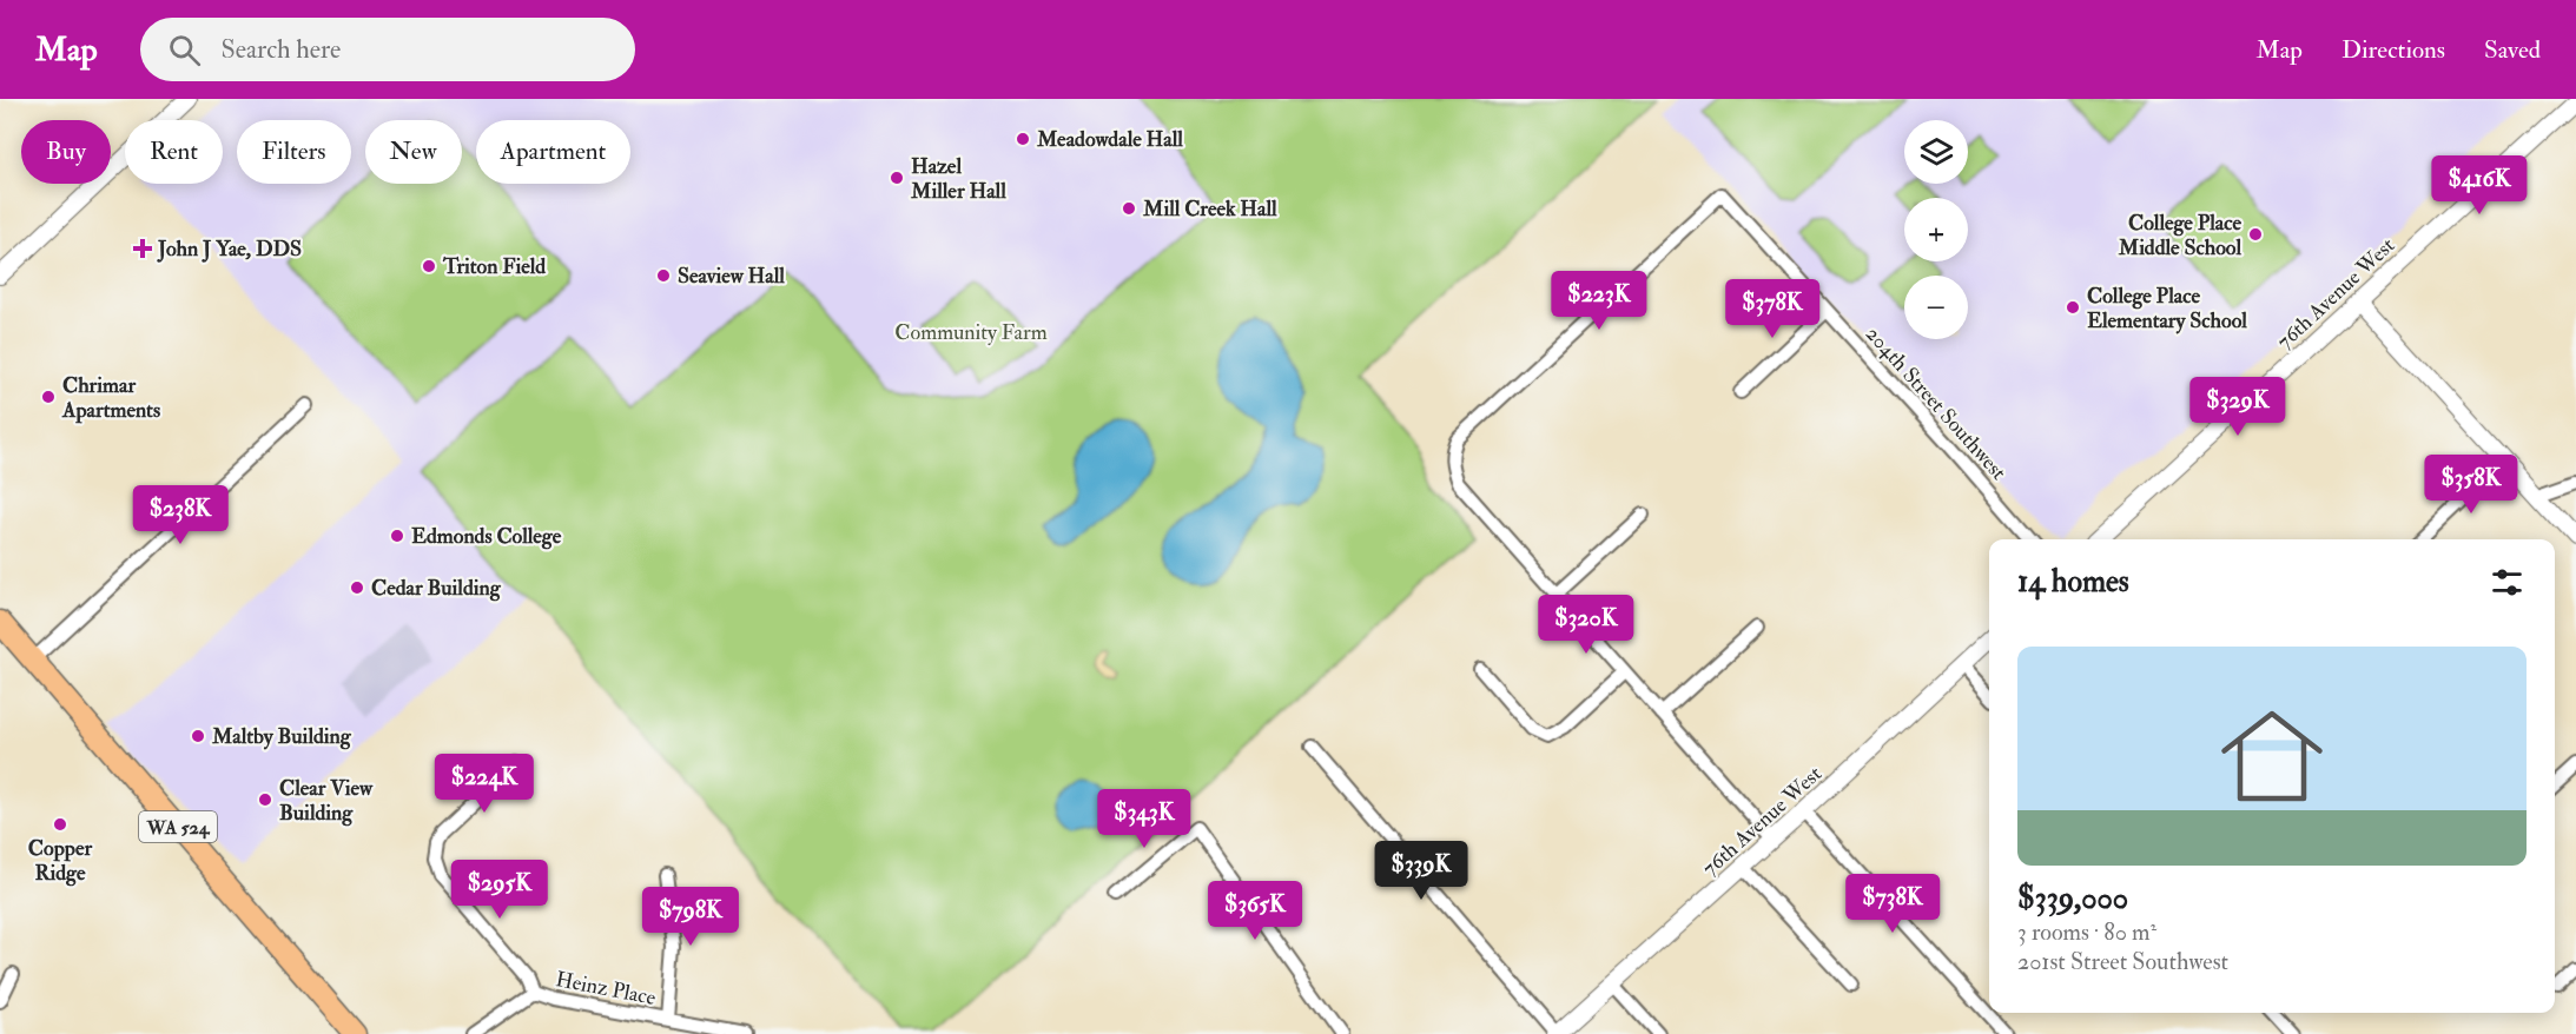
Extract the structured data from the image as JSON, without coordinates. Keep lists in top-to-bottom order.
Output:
{
  "streets": {
    "main road": ["WA 524"],
    "street": ["76th Avenue West", "204th Street Southwest", "Heinz Place"]
  },
  "parks": ["Community Farm"],
  "places": {
    "other": [
      "Meadowdale Hall",
      "Hazel Miller Hall",
      "Mill Creek Hall",
      "College Place Middle School",
      "Triton Field",
      "Seaview Hall",
      "College Place Elementary School",
      "Chrimar Apartments",
      "Edmonds College",
      "Cedar Building",
      "Maltby Building",
      "Clear View Building",
      "Copper Ridge"
    ],
    "health": ["John J Yae, DDS"]
  },
  "page": {
    "header": "Map",
    "search": "Search here",
    "nav": ["Map", "Directions", "Saved"],
    "map_buttons": ["+", "−"],
    "chip": [
      "Buy",
      "Rent",
      "Filters",
      "New",
      "Apartment"
    ],
    "price": [
      "$416K",
      "$223K",
      "$378K",
      "$329K",
      "$358K",
      "$238K",
      "$320K",
      "$224K",
      "$343K",
      "$339K",
      "$295K",
      "$738K",
      "$365K",
      "$798K"
    ],
    "heading": "14 homes",
    "list": [
      {
        "name": "$339,000",
        "note": "3 rooms · 80 m² · 201st Street Southwest"
      }
    ]
  }
}
